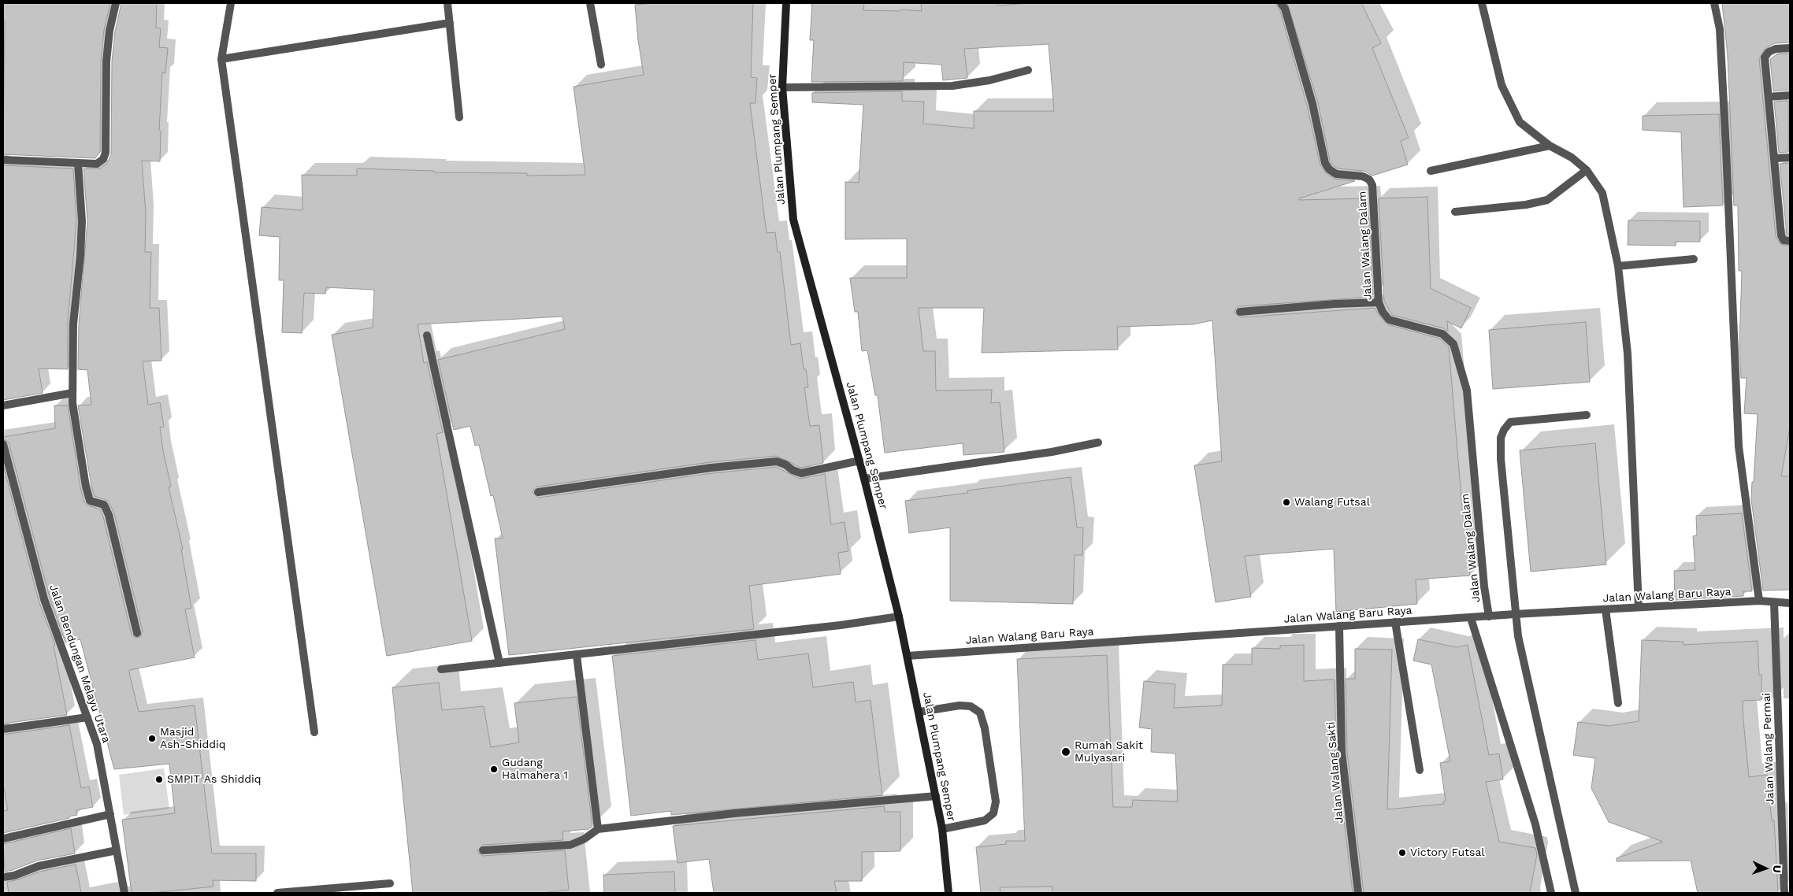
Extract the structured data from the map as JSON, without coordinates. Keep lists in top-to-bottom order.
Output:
{
  "streets": {
    "main road": ["Jalan Plumpang Semper"],
    "street": [
      "Jalan Walang Dalam",
      "Jalan Walang Baru Raya",
      "Jalan Bendungan Melayu Utara",
      "Jalan Walang Permai",
      "Jalan Walang Sakti"
    ]
  },
  "crossings": [
    ["Jalan Plumpang Semper", "Jalan Walang Baru Raya"],
    ["Jalan Walang Dalam", "Jalan Walang Baru Raya"],
    ["Jalan Walang Baru Raya", "Jalan Walang Permai"],
    ["Jalan Walang Baru Raya", "Jalan Walang Sakti"]
  ],
  "places": [
    "Walang Futsal",
    "Masjid Ash-Shiddiq",
    "Rumah Sakit Mulyasari",
    "Gudang Halmahera 1",
    "SMPIT As Shiddiq",
    "Victory Futsal"
  ],
  "north": "right"
}
